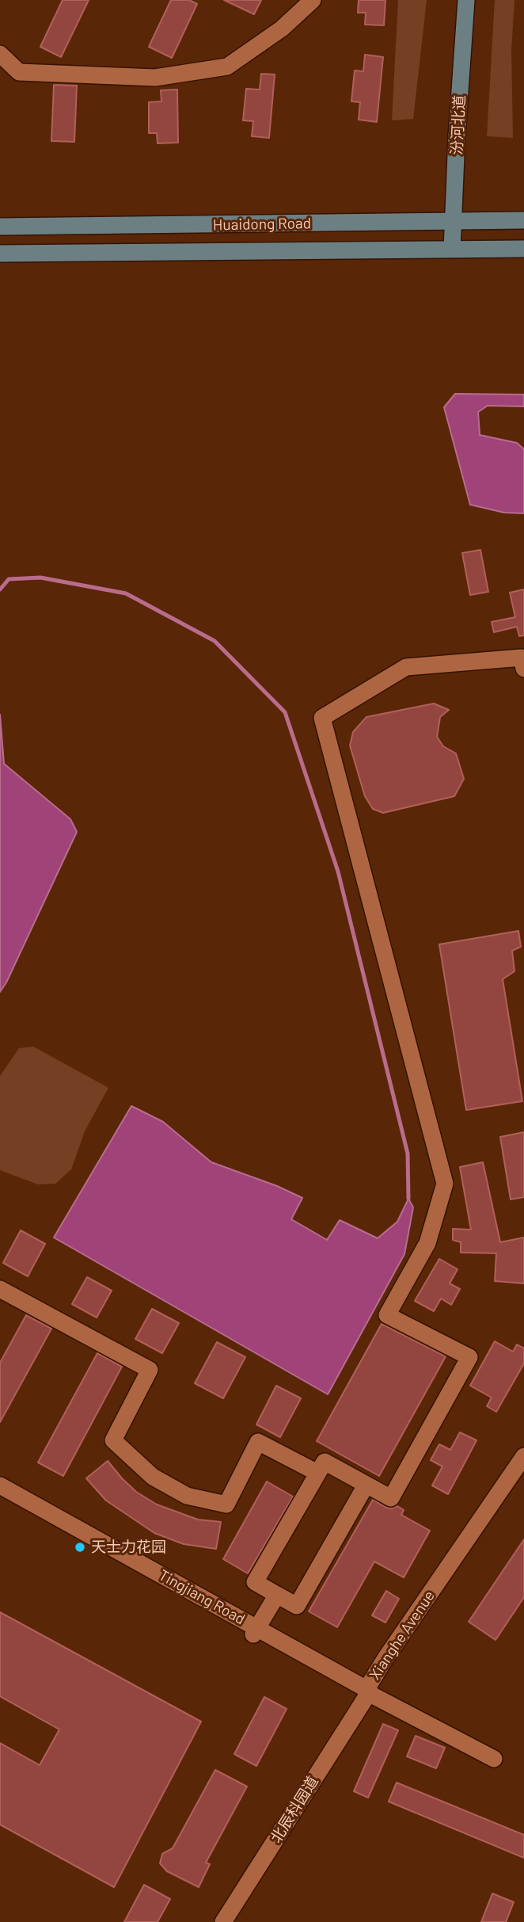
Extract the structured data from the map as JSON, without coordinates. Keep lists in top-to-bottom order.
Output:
{
  "streets": {
    "main road": ["汾河北道", "Huaidong Road"],
    "street": ["Tingjiang Road", "Xianghe Avenue", "北辰科园道"]
  },
  "crossings": [
    ["汾河北道", "Huaidong Road"],
    ["Tingjiang Road", "Xianghe Avenue"],
    ["Tingjiang Road", "北辰科园道"],
    ["Xianghe Avenue", "北辰科园道"]
  ],
  "places": ["天士力花园"]
}
